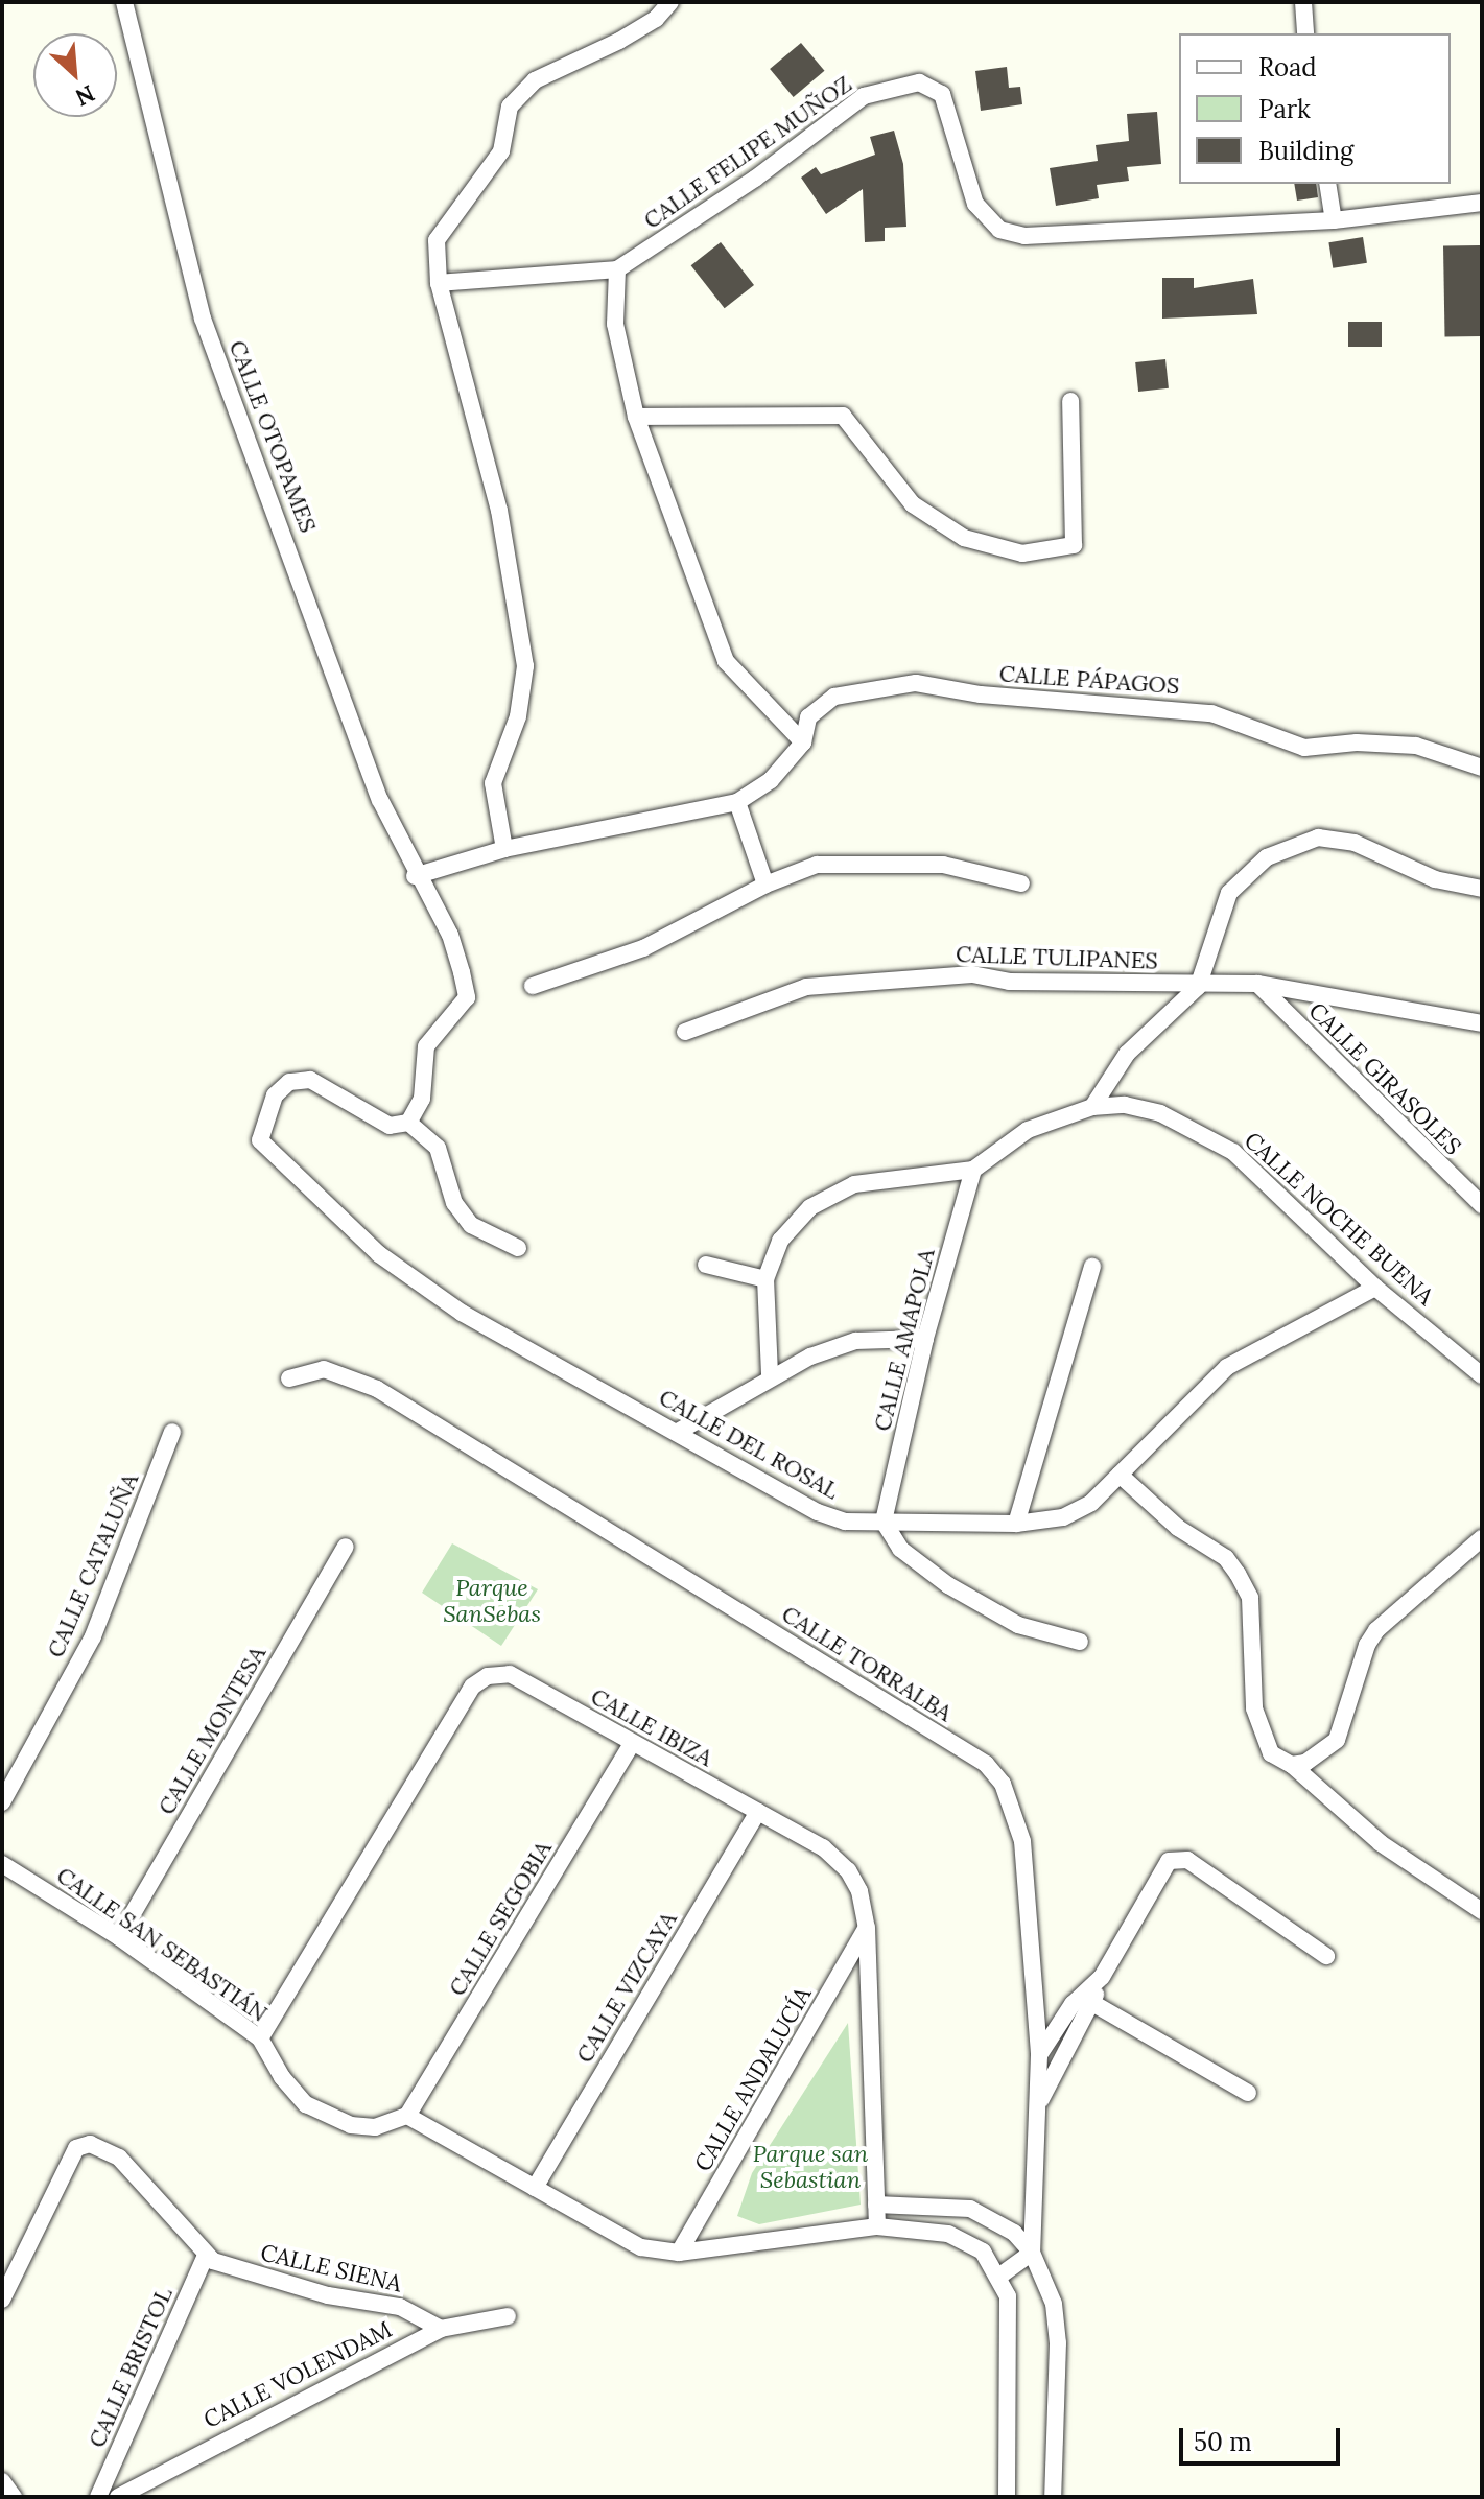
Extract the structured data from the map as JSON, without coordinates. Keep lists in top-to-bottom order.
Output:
{
  "streets": {
    "street": [
      "CALLE FELIPE MUÑOZ",
      "CALLE OTOPAMES",
      "CALLE PÁPAGOS",
      "CALLE TULIPANES",
      "CALLE GIRASOLES",
      "CALLE NOCHE BUENA",
      "CALLE AMAPOLA",
      "CALLE DEL ROSAL",
      "CALLE CATALUÑA",
      "CALLE TORRALBA",
      "CALLE IBIZA",
      "CALLE MONTESA",
      "CALLE SEGOBIA",
      "CALLE SAN SEBASTIÁN",
      "CALLE VIZCAYA",
      "CALLE ANDALUCÍA",
      "CALLE SIENA",
      "CALLE BRISTOL",
      "CALLE VOLENDAM"
    ]
  },
  "crossings": [
    ["CALLE OTOPAMES", "CALLE PÁPAGOS"],
    ["CALLE OTOPAMES", "CALLE DEL ROSAL"],
    ["CALLE TULIPANES", "CALLE GIRASOLES"],
    ["CALLE NOCHE BUENA", "CALLE AMAPOLA"],
    ["CALLE NOCHE BUENA", "CALLE DEL ROSAL"],
    ["CALLE AMAPOLA", "CALLE DEL ROSAL"],
    ["CALLE TORRALBA", "CALLE IBIZA"],
    ["CALLE IBIZA", "CALLE SEGOBIA"],
    ["CALLE IBIZA", "CALLE SAN SEBASTIÁN"],
    ["CALLE IBIZA", "CALLE VIZCAYA"],
    ["CALLE IBIZA", "CALLE ANDALUCÍA"],
    ["CALLE MONTESA", "CALLE SAN SEBASTIÁN"],
    ["CALLE SEGOBIA", "CALLE SAN SEBASTIÁN"],
    ["CALLE SIENA", "CALLE BRISTOL"],
    ["CALLE SIENA", "CALLE VOLENDAM"]
  ],
  "parks": ["Parque SanSebas", "Parque san Sebastian"],
  "legend": ["Road", "Park", "Building"],
  "scale_bar": "50 m",
  "north": "bottom right"
}
